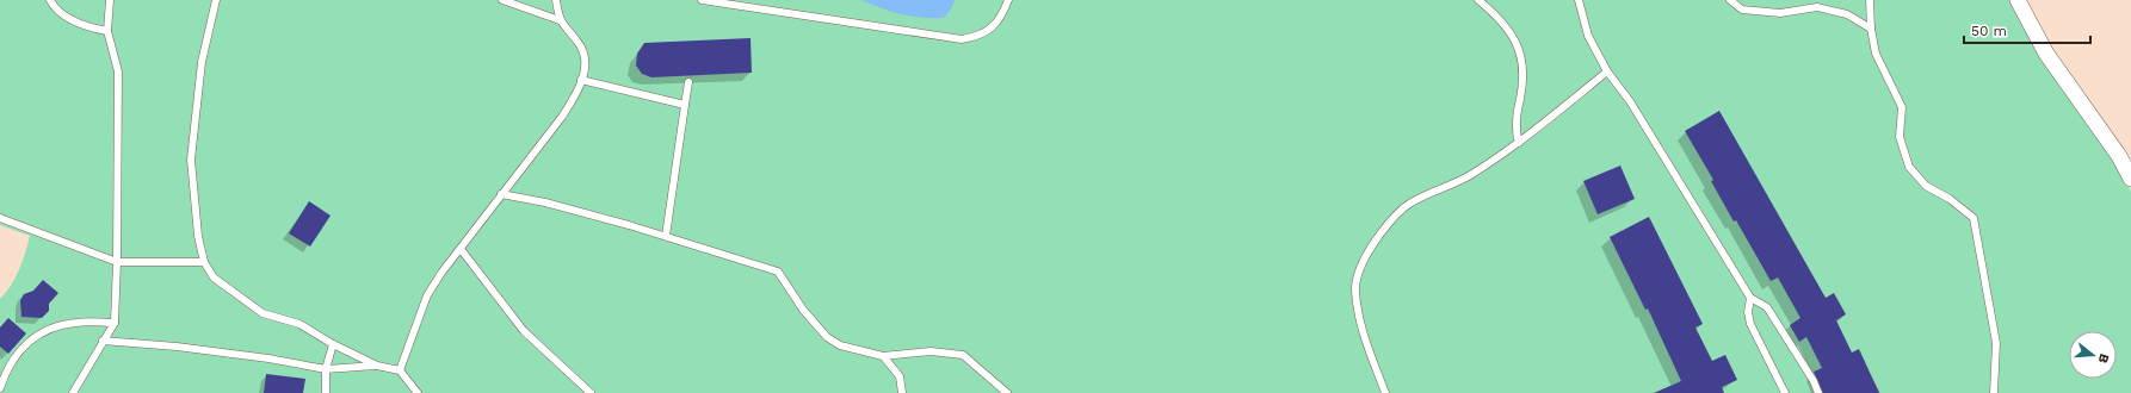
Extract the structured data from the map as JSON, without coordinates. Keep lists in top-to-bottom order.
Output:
{
  "scale_bar": "50 m",
  "north": "right"
}
